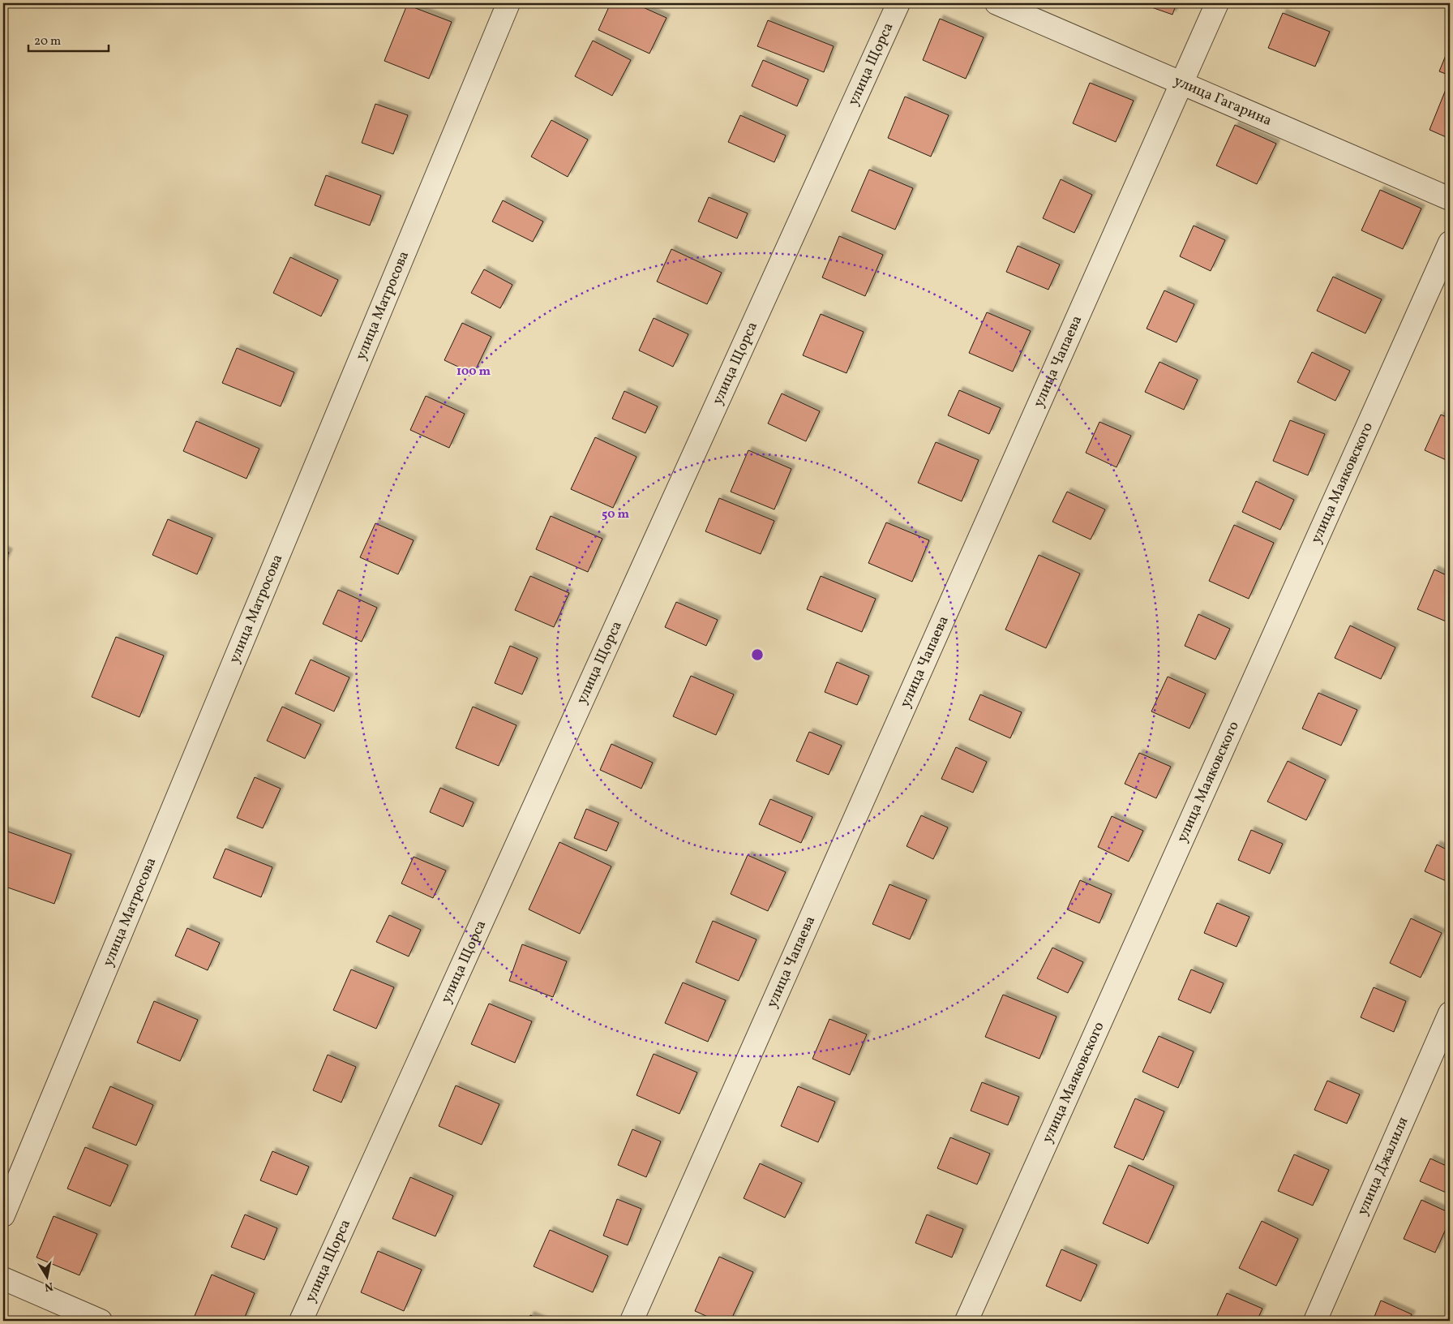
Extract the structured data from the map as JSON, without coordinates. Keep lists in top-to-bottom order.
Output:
{
  "streets": {
    "street": [
      "улица Щорса",
      "улица Гагарина",
      "улица Матросова",
      "улица Чапаева",
      "улица Маяковского",
      "улица Джалиля"
    ]
  },
  "crossings": [
    ["улица Гагарина", "улица Чапаева"]
  ],
  "scale_bar": "20 m",
  "north": "bottom",
  "rings": ["100 m", "50 m"]
}
